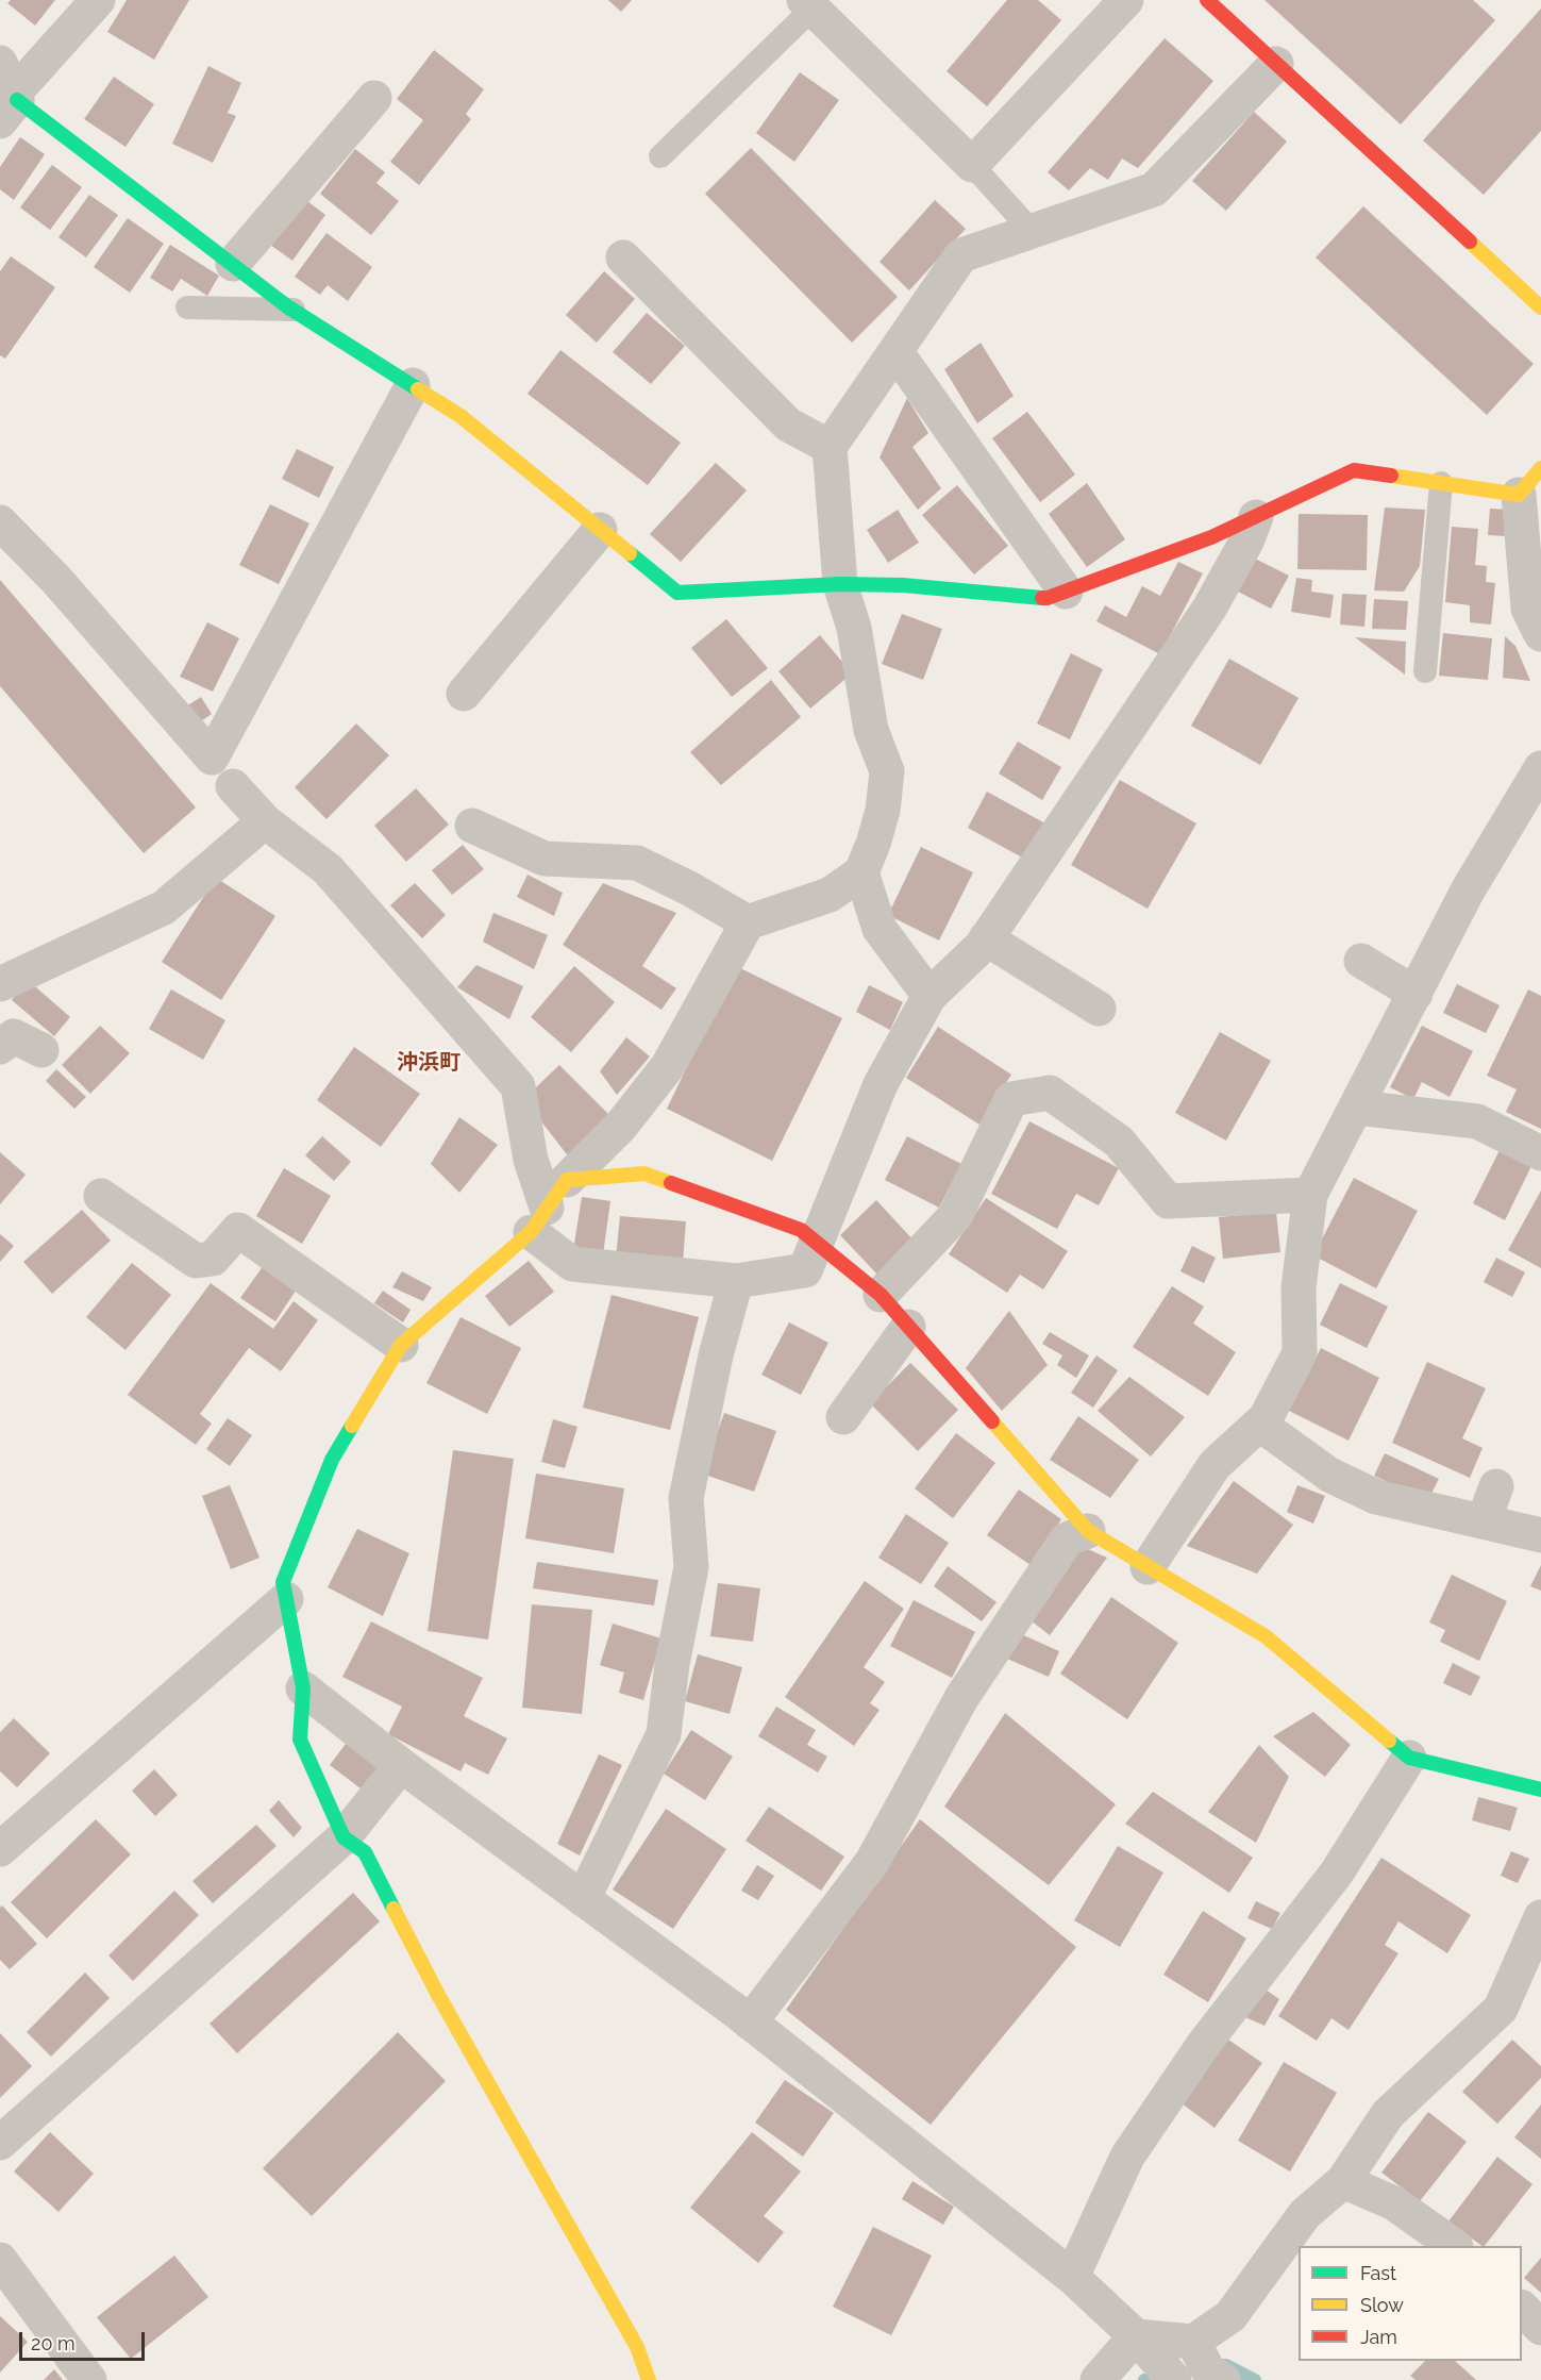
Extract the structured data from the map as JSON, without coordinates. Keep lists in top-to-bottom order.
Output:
{
  "districts": ["沖浜町"],
  "legend": ["Fast", "Slow", "Jam"],
  "scale_bar": "20 m"
}
